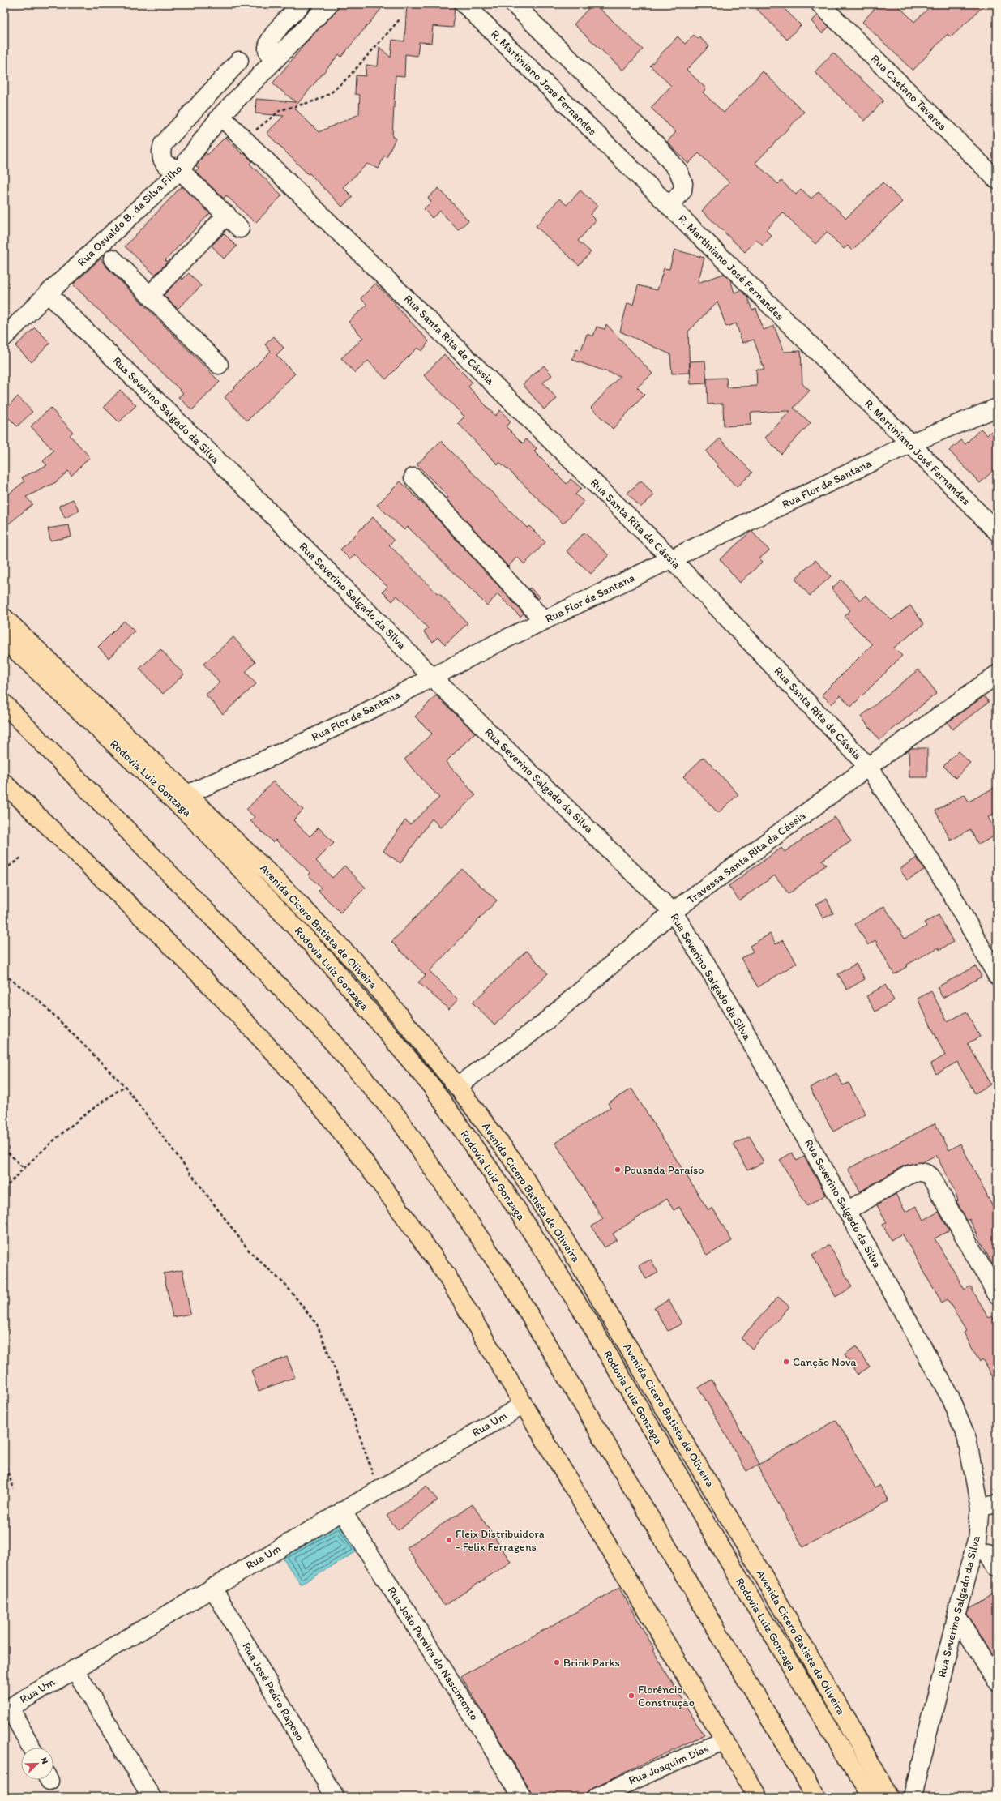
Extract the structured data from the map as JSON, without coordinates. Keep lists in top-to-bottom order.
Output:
{
  "streets": {
    "main road": ["Rodovia Luiz Gonzaga", "Avenida Cicero Batista de Oliveira"],
    "street": [
      "R. Martiniano José Fernandes",
      "Rua Caetano Tavares",
      "Rua Osvaldo B. da Silva Filho",
      "Rua Santa Rita de Cássia",
      "Rua Severino Salgado da Silva",
      "Rua Flor de Santana",
      "Travessa Santa Rita da Cássia",
      "Rua Um",
      "Rua João Pereira do Nascimento",
      "Rua José Pedro Raposo",
      "Rua Joaquim Dias"
    ]
  },
  "crossings": [
    ["R. Martiniano José Fernandes", "Rua Flor de Santana"],
    ["Rua Osvaldo B. da Silva Filho", "Rua Santa Rita de Cássia"],
    ["Rua Osvaldo B. da Silva Filho", "Rua Severino Salgado da Silva"],
    ["Rua Santa Rita de Cássia", "Rua Flor de Santana"],
    ["Rua Santa Rita de Cássia", "Travessa Santa Rita da Cássia"],
    ["Rua Severino Salgado da Silva", "Rua Flor de Santana"],
    ["Rua Severino Salgado da Silva", "Travessa Santa Rita da Cássia"],
    ["Rua Flor de Santana", "Avenida Cicero Batista de Oliveira"],
    ["Travessa Santa Rita da Cássia", "Avenida Cicero Batista de Oliveira"],
    ["Rua Um", "Rua João Pereira do Nascimento"],
    ["Rua Um", "Rua José Pedro Raposo"]
  ],
  "places": [
    "Pousada Paraíso",
    "Canção Nova",
    "Fleix Distribuidora - Felix Ferragens",
    "Brink Parks",
    "Florêncio Construção"
  ],
  "north": "top right"
}
